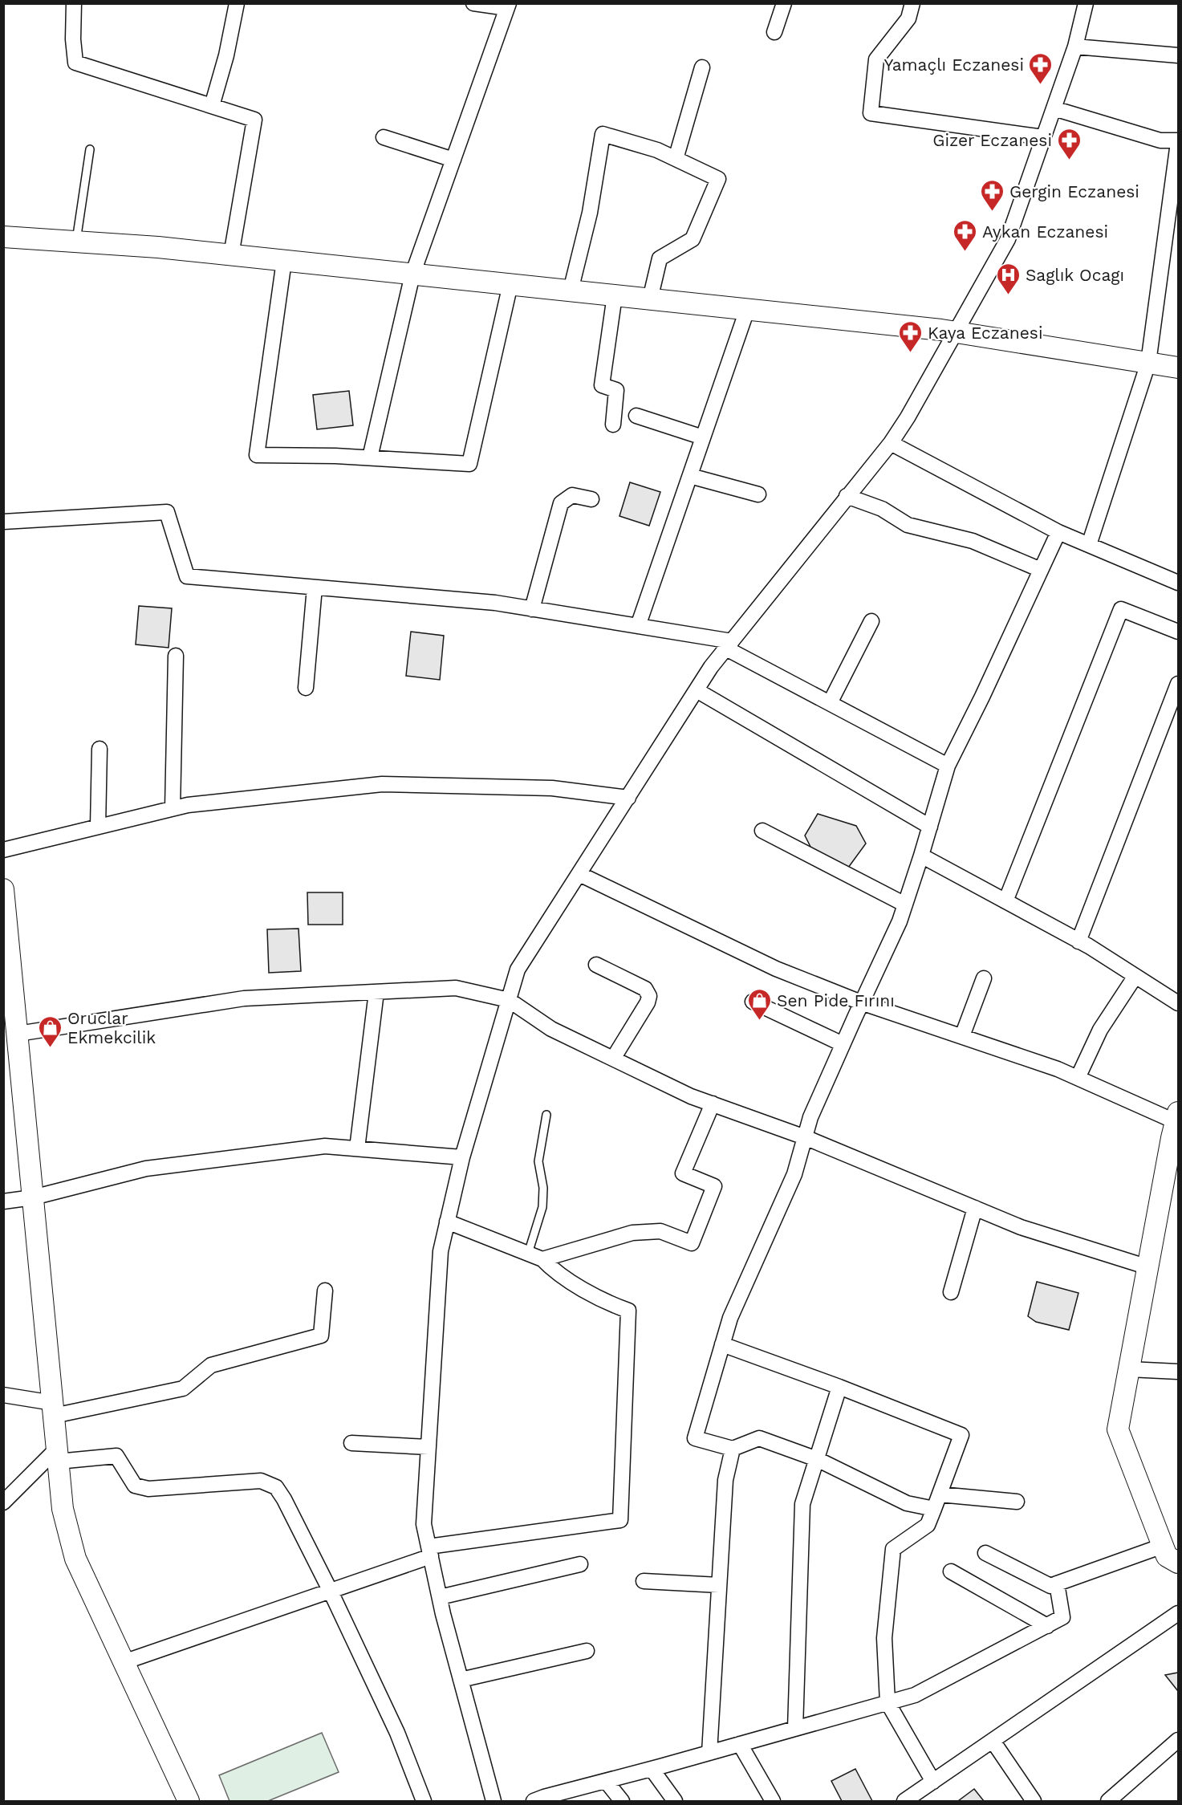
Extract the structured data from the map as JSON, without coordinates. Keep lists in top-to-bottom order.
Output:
{
  "places": {
    "pharmacy": [
      "Yamaçlı Eczanesi",
      "Gizer Eczanesi",
      "Gergin Eczanesi",
      "Aykan Eczanesi",
      "Kaya Eczanesi"
    ],
    "hospital": ["Saglık Ocagı"],
    "shop": ["Sen Pide Fırını", "Oruclar Ekmekcilik"]
  }
}
